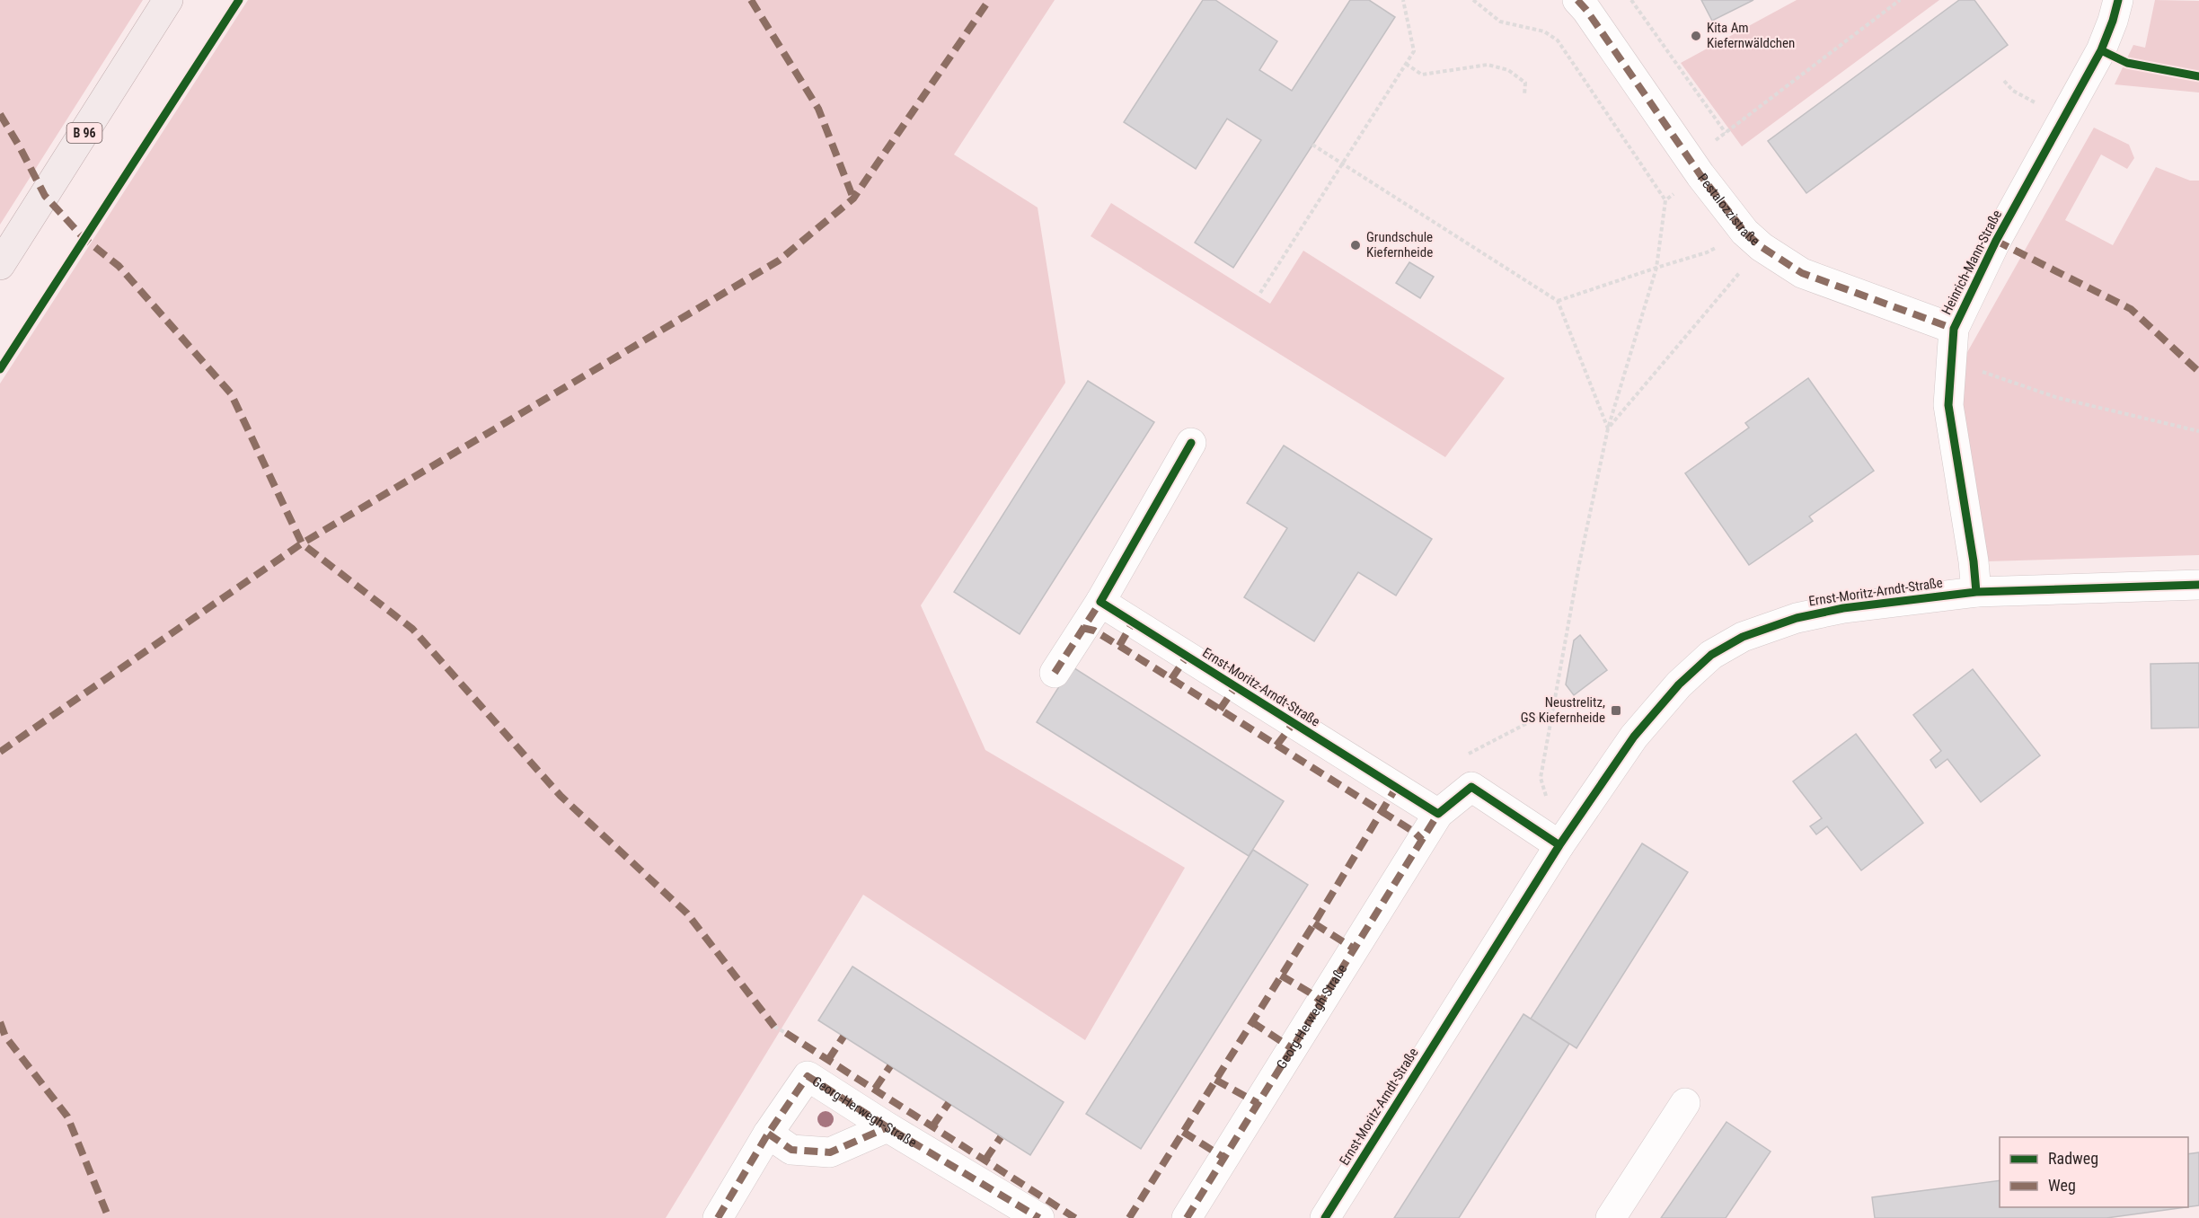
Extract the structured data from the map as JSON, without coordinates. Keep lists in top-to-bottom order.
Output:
{
  "streets": {
    "main road": ["B 96"],
    "street": [
      "Pestalozzistraße",
      "Heinrich-Mann-Straße",
      "Ernst-Moritz-Arndt-Straße",
      "Georg-Herwegh-Straße"
    ]
  },
  "crossings": [
    ["Pestalozzistraße", "Heinrich-Mann-Straße"],
    ["Heinrich-Mann-Straße", "Ernst-Moritz-Arndt-Straße"],
    ["Ernst-Moritz-Arndt-Straße", "Georg-Herwegh-Straße"]
  ],
  "places": {
    "other": ["Kita Am Kiefernwäldchen", "Grundschule Kiefernheide"],
    "transit": ["Neustrelitz, GS Kiefernheide"]
  },
  "legend": ["Radweg", "Weg"]
}
